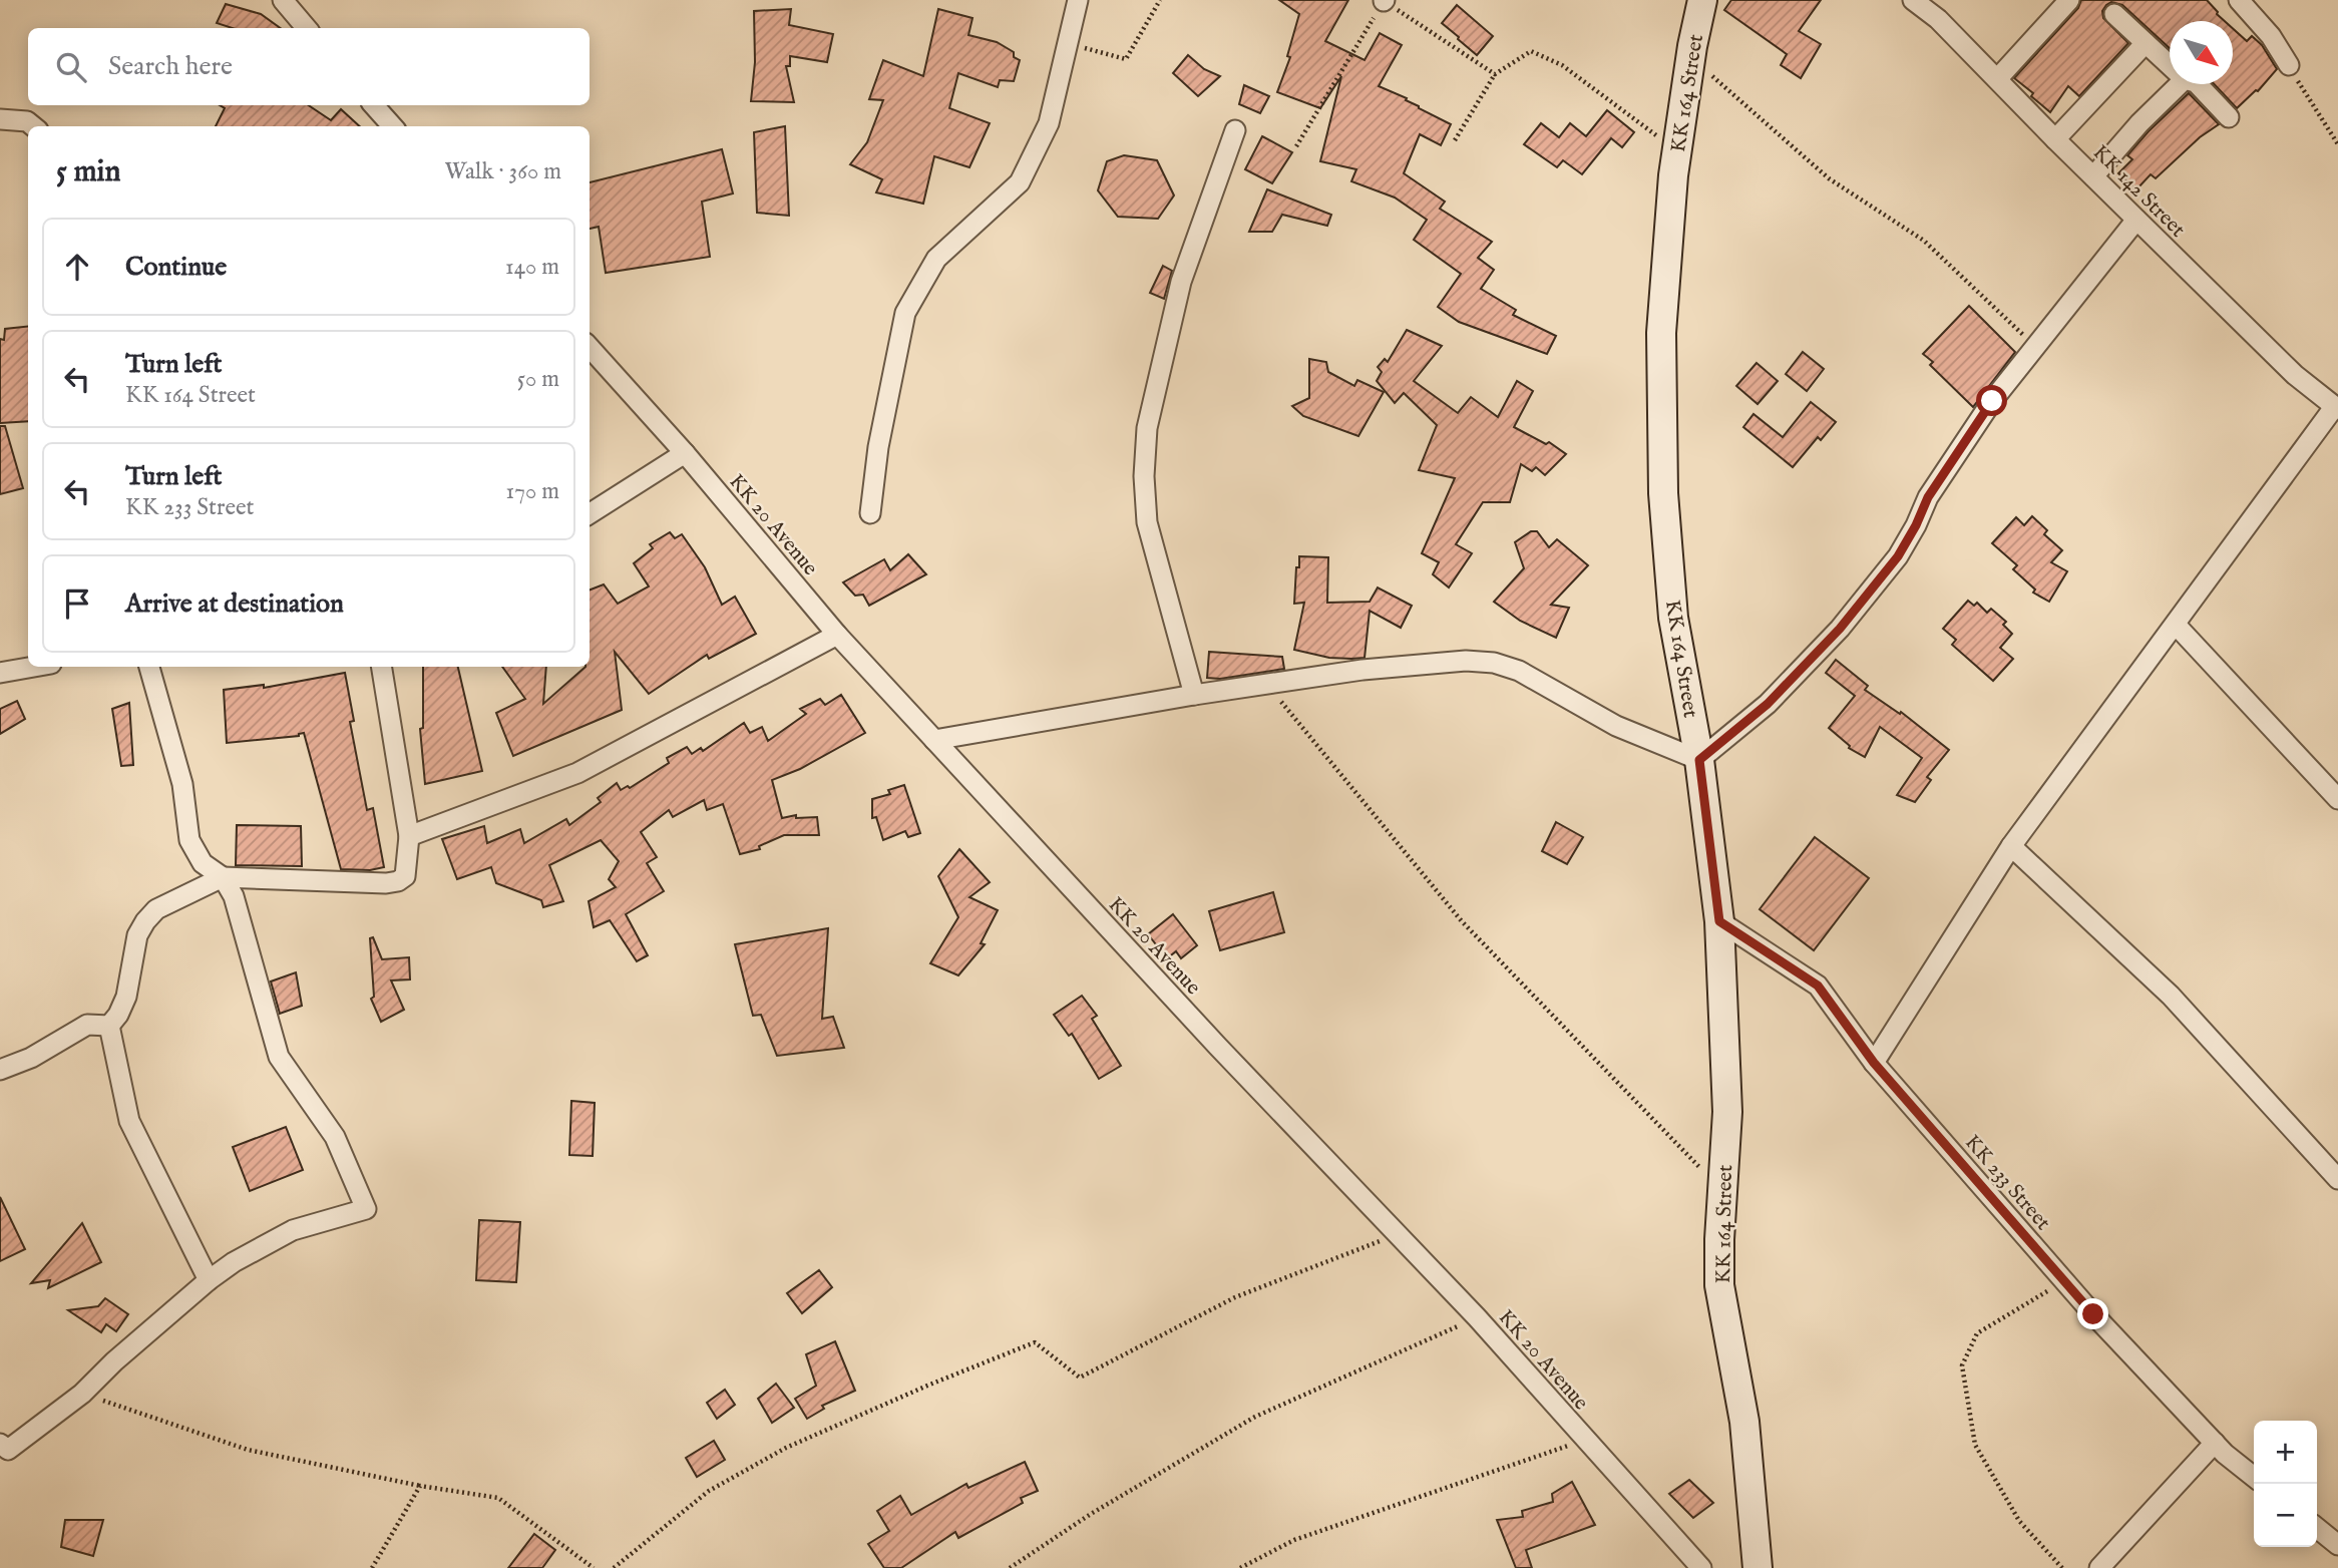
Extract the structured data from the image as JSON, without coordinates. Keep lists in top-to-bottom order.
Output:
{
  "streets": {
    "main road": ["KK 164 Street"],
    "street": ["KK 142 Street", "KK 20 Avenue", "KK 233 Street"]
  },
  "crossings": [
    ["KK 164 Street", "KK 233 Street"]
  ],
  "north": "bottom right",
  "page": {
    "search": "Search here",
    "heading": ["5 min", "Walk · 360 m"],
    "list": [
      ["Continue", "140 m"],
      ["Turn left", "KK 164 Street", "50 m"],
      ["Turn left", "KK 233 Street", "170 m"],
      "Arrive at destination"
    ],
    "map_buttons": ["+", "−"]
  }
}
